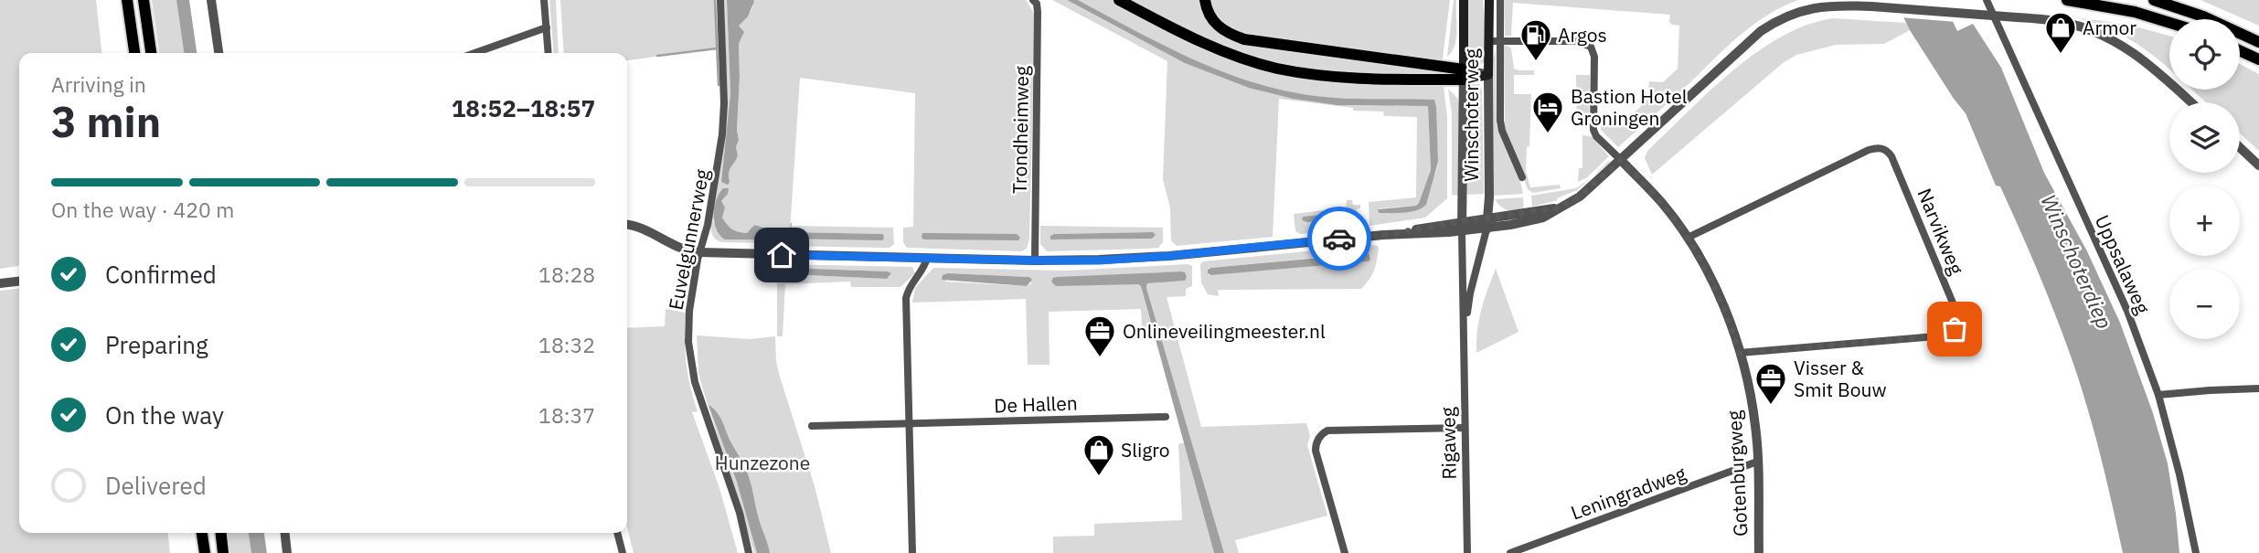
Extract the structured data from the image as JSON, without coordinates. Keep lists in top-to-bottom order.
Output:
{
  "streets": {
    "main road": ["Winschoterweg"],
    "street": [
      "Trondheimweg",
      "Narvikweg",
      "Euvelgunnerweg",
      "Uppsalaweg",
      "De Hallen",
      "Rigaweg",
      "Gotenburgweg",
      "Leningradweg"
    ]
  },
  "crossings": [
    ["Winschoterweg", "Rigaweg"],
    ["Narvikweg", "Gotenburgweg"],
    ["Gotenburgweg", "Leningradweg"]
  ],
  "water": ["Winschoterdiep"],
  "parks": ["Hunzezone"],
  "places": {
    "shop": ["Armor", "Sligro"],
    "fuel station": ["Argos"],
    "hotel": ["Bastion Hotel Groningen"],
    "office": ["Onlineveilingmeester.nl", "Visser & Smit Bouw"]
  },
  "page": {
    "map_buttons": ["+", "−"],
    "heading": ["3 min", "Arriving in", "18:52–18:57"],
    "bar": "On the way · 420 m",
    "list": [
      ["Confirmed", "18:28"],
      ["Preparing", "18:32"],
      ["On the way", "18:37"],
      "Delivered"
    ]
  }
}
